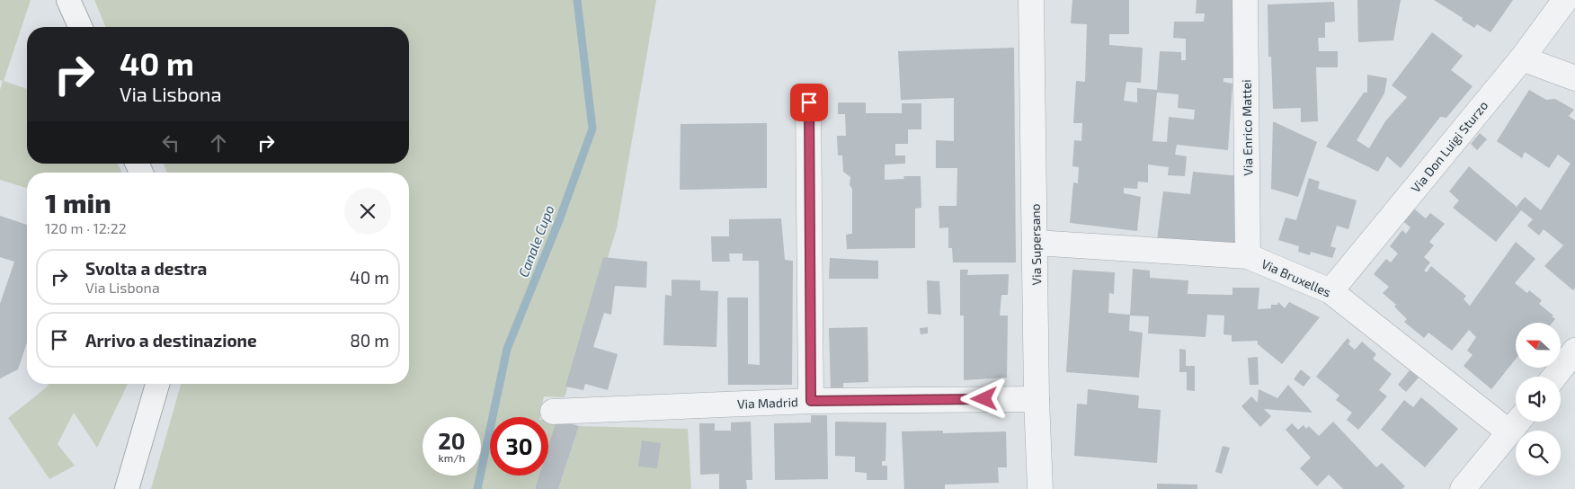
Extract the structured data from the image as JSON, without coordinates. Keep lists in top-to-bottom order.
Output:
{
  "streets": {
    "street": [
      "Via Enrico Mattei",
      "Via Don Luigi Sturzo",
      "Via Supersano",
      "Via Bruxelles",
      "Via Madrid"
    ]
  },
  "crossings": [
    ["Via Enrico Mattei", "Via Bruxelles"],
    ["Via Don Luigi Sturzo", "Via Bruxelles"],
    ["Via Supersano", "Via Bruxelles"],
    ["Via Supersano", "Via Madrid"]
  ],
  "water": ["Canale Cupo"],
  "north": "left",
  "page": {
    "turn": ["40 m", "Via Lisbona"],
    "heading": ["1 min", "120 m · 12:22"],
    "list": [
      {
        "name": "Svolta a destra",
        "note": "Via Lisbona",
        "value": "40 m"
      },
      {
        "name": "Arrivo a destinazione",
        "value": "80 m"
      }
    ],
    "speed": "20 km/h",
    "limit": "30"
  }
}
